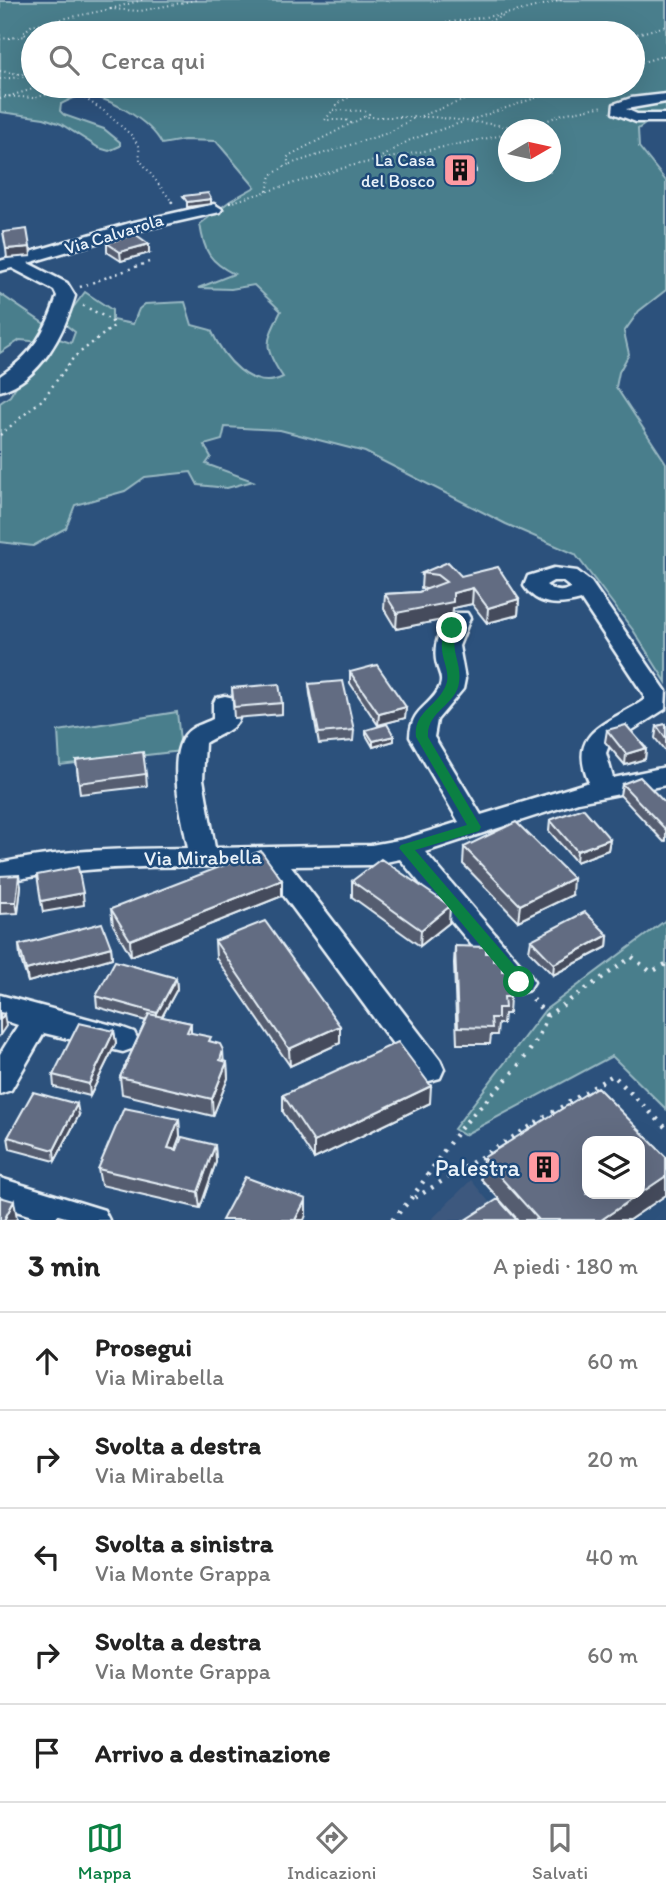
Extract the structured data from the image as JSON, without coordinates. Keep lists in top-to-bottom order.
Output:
{
  "streets": {
    "street": ["Via Calvarola", "Via Mirabella"]
  },
  "places": {
    "building": ["La Casa del Bosco", "Palestra"]
  },
  "north": "right",
  "page": {
    "search": "Cerca qui",
    "heading": ["3 min", "A piedi · 180 m"],
    "list": [
      ["Prosegui", "Via Mirabella", "60 m"],
      ["Svolta a destra", "Via Mirabella", "20 m"],
      ["Svolta a sinistra", "Via Monte Grappa", "40 m"],
      ["Svolta a destra", "Via Monte Grappa", "60 m"],
      "Arrivo a destinazione"
    ],
    "nav": ["Mappa", "Indicazioni", "Salvati"]
  }
}
